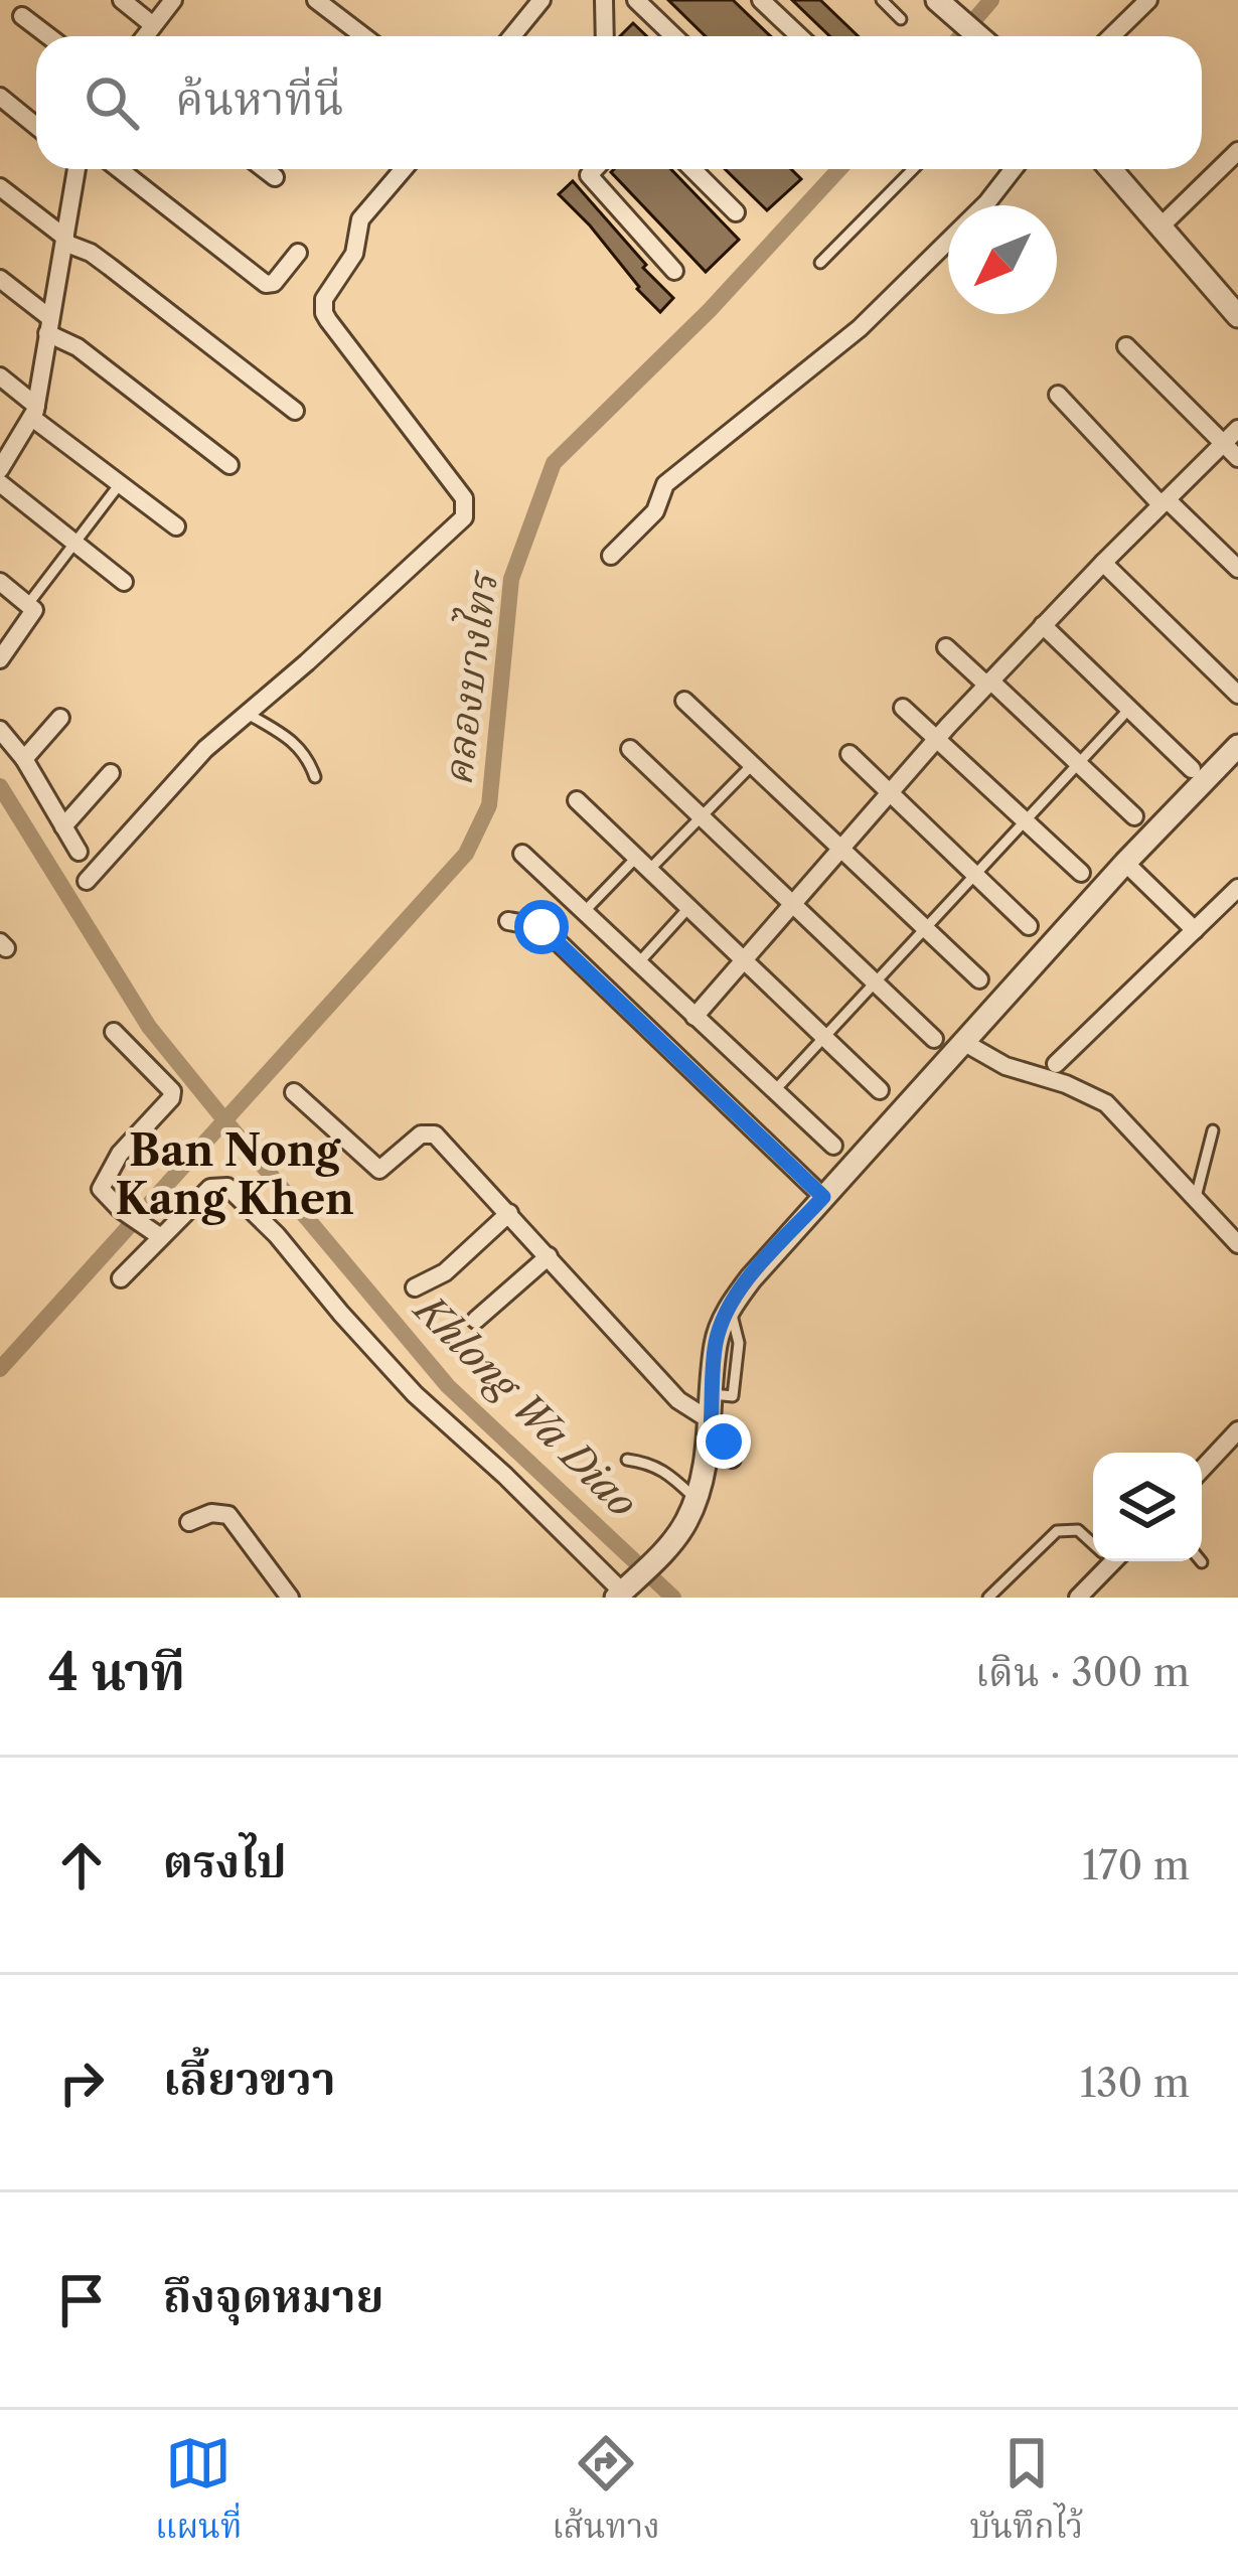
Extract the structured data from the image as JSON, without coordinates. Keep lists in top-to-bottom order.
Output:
{
  "districts": ["Ban Nong Kang Khen"],
  "water": ["คลองบางไทร", "Khlong Wa Diao"],
  "north": "bottom left",
  "page": {
    "search": "ค้นหาที่นี่",
    "heading": ["4 นาที", "เดิน · 300 m"],
    "list": [
      ["ตรงไป", "170 m"],
      ["เลี้ยวขวา", "130 m"],
      "ถึงจุดหมาย"
    ],
    "nav": ["แผนที่", "เส้นทาง", "บันทึกไว้"]
  }
}
